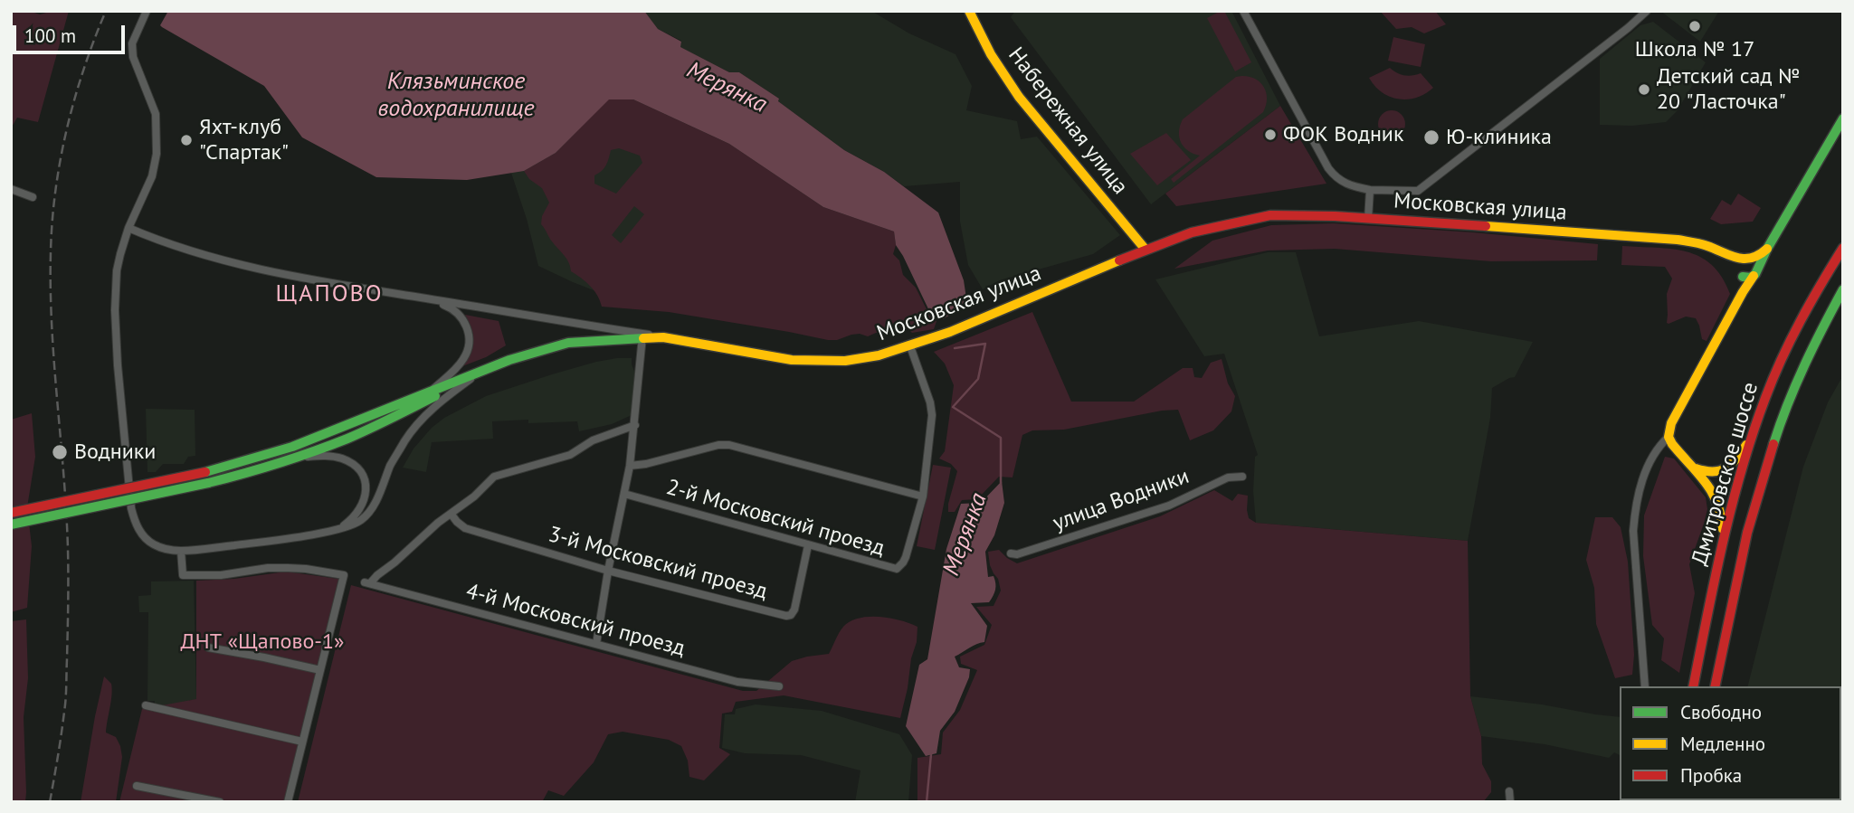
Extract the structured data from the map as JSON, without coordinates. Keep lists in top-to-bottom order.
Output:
{
  "streets": {
    "main road": ["Набережная улица", "Московская улица", "Дмитровское шоссе"],
    "street": [
      "улица Водники",
      "2-й Московский проезд",
      "3-й Московский проезд",
      "4-й Московский проезд"
    ]
  },
  "crossings": [
    ["Набережная улица", "Московская улица"],
    ["2-й Московский проезд", "3-й Московский проезд"],
    ["3-й Московский проезд", "4-й Московский проезд"]
  ],
  "districts": ["ЩАПОВО"],
  "water": ["Клязьминское водохранилище", "Мерянка"],
  "parks": ["ДНТ «Щапово-1»"],
  "places": [
    "Школа № 17",
    "Детский сад № 20 \"Ласточка\"",
    "ФОК Водник",
    "Ю-клиника",
    "Яхт-клуб \"Спартак\"",
    "Водники"
  ],
  "legend": ["Свободно", "Медленно", "Пробка"],
  "scale_bar": "100 m"
}
